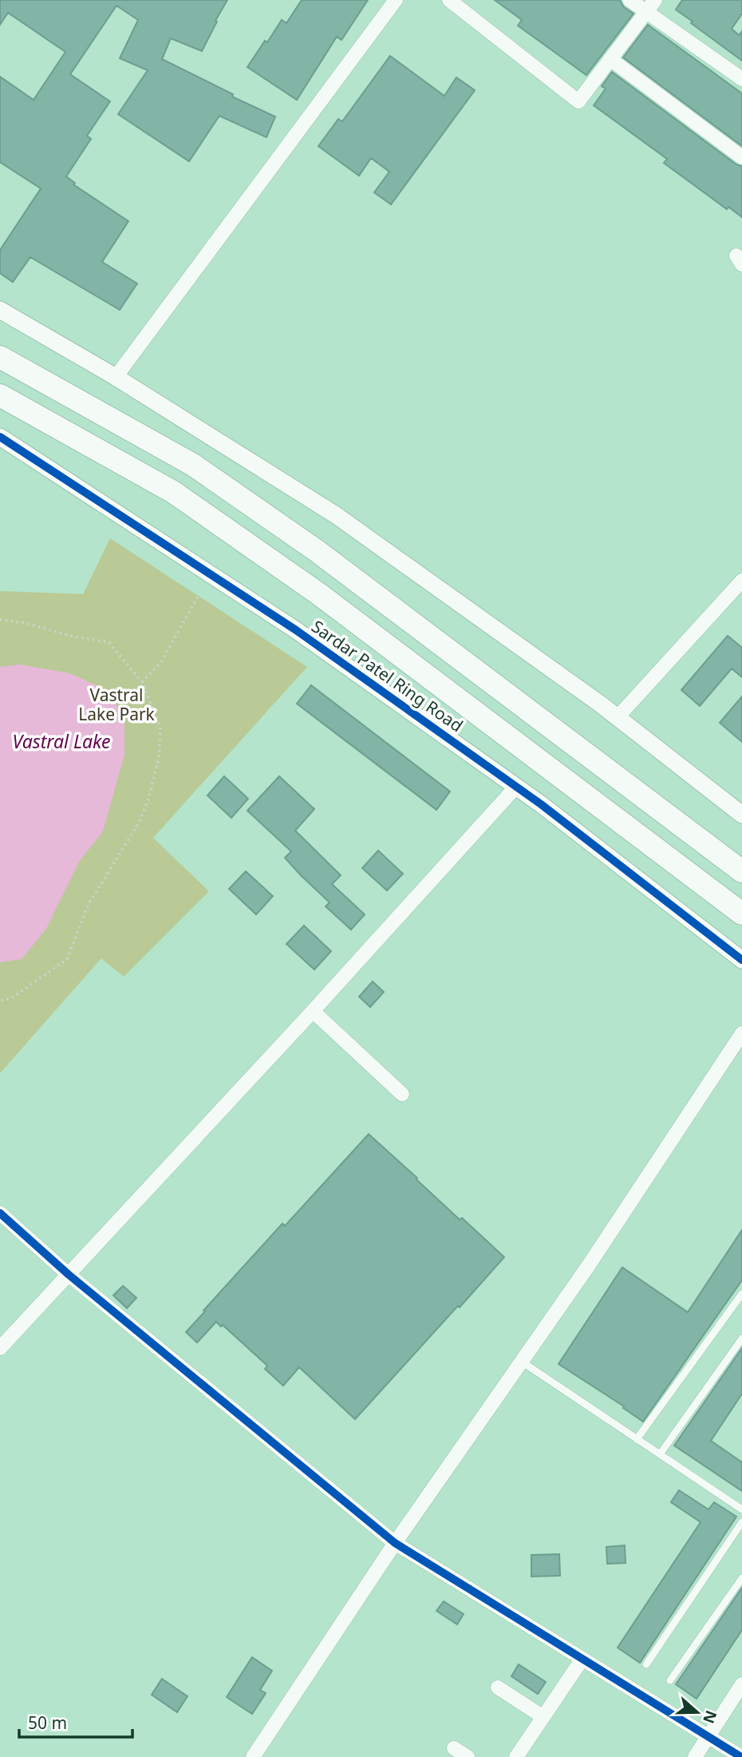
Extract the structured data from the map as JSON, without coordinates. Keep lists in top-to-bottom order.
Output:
{
  "streets": {
    "highway": ["Sardar Patel Ring Road"]
  },
  "water": ["Vastral Lake"],
  "parks": ["Vastral Lake Park"],
  "scale_bar": "50 m",
  "north": "right"
}
